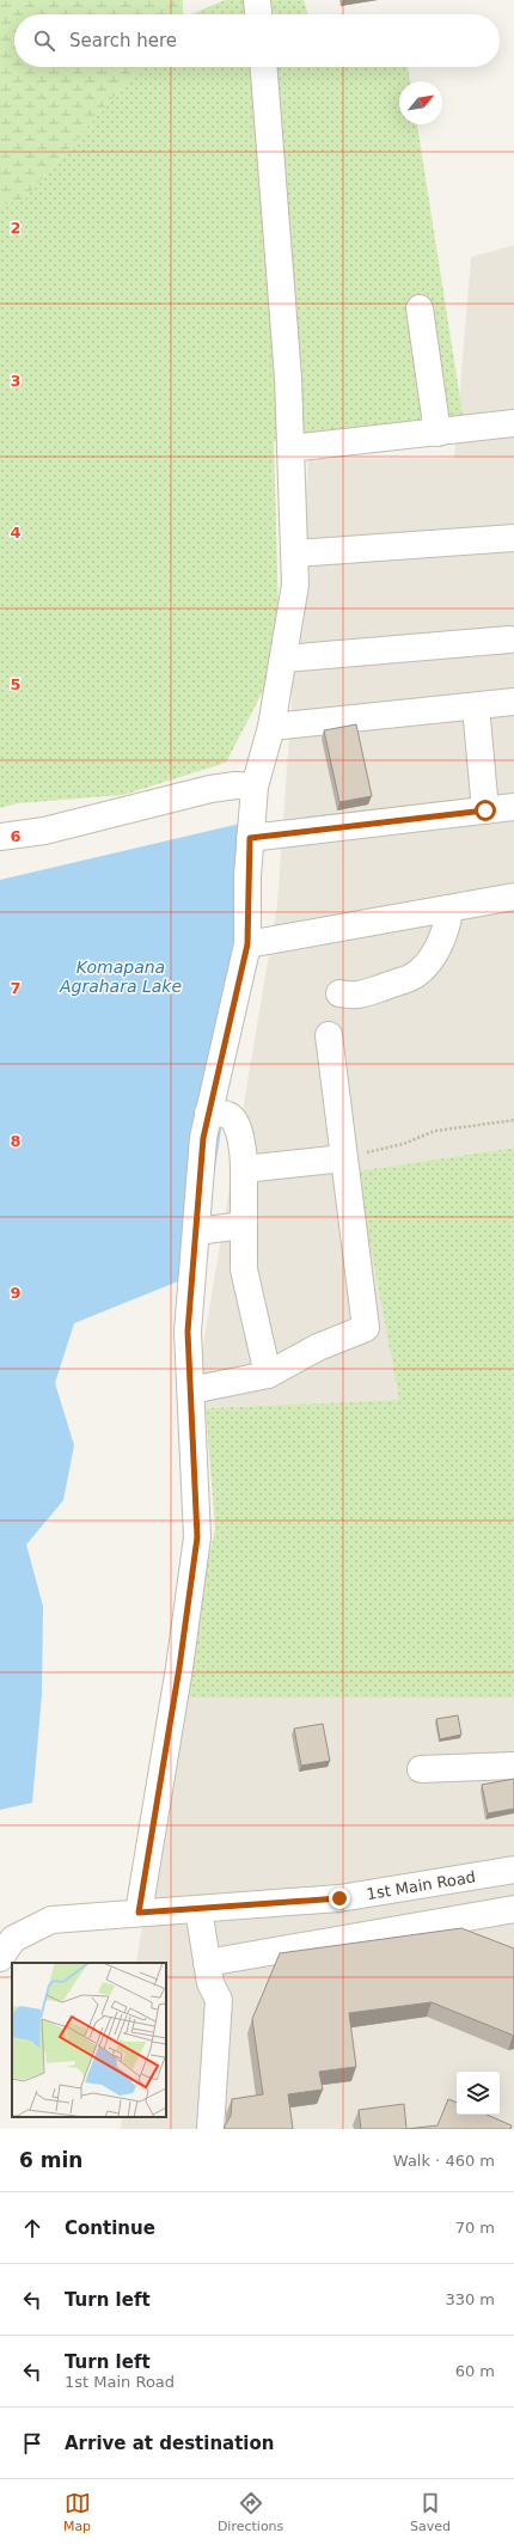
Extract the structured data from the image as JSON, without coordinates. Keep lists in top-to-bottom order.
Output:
{
  "streets": {
    "street": ["1st Main Road"]
  },
  "water": ["Komapana Agrahara Lake"],
  "north": "top right",
  "page": {
    "search": "Search here",
    "heading": ["6 min", "Walk · 460 m"],
    "list": [
      ["Continue", "70 m"],
      ["Turn left", "330 m"],
      ["Turn left", "1st Main Road", "60 m"],
      "Arrive at destination"
    ],
    "nav": ["Map", "Directions", "Saved"]
  },
  "grid": {
    "rows": [
      "2",
      "3",
      "4",
      "5",
      "6",
      "7",
      "8",
      "9"
    ]
  }
}
